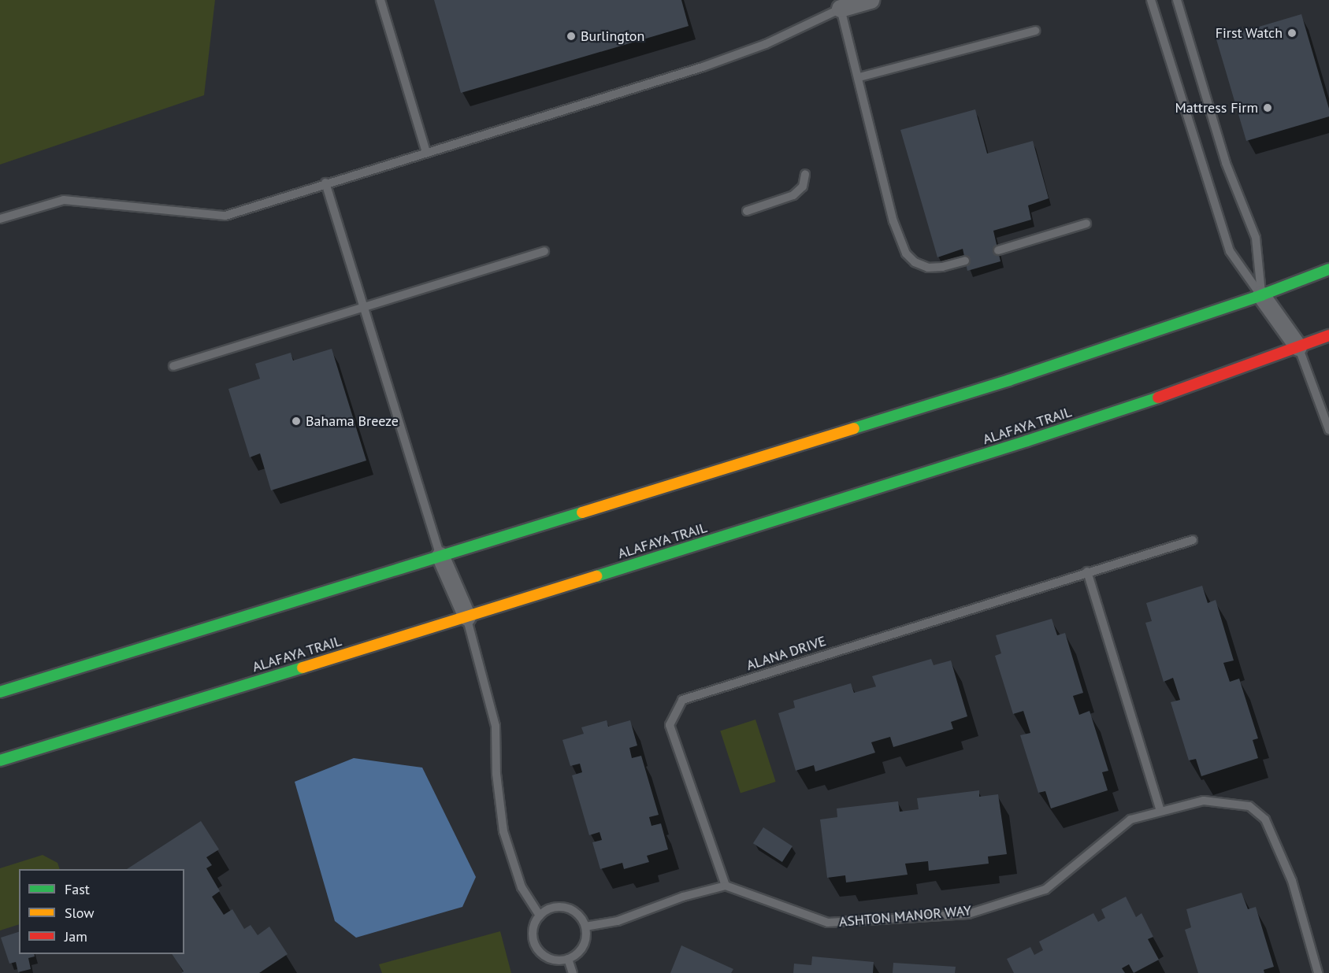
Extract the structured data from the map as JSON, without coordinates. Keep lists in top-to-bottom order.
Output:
{
  "streets": {
    "main road": ["ALAFAYA TRAIL"],
    "lane": ["ALANA DRIVE", "ASHTON MANOR WAY"]
  },
  "crossings": [
    ["ALANA DRIVE", "ASHTON MANOR WAY"]
  ],
  "places": [
    "First Watch",
    "Burlington",
    "Mattress Firm",
    "Bahama Breeze"
  ],
  "legend": ["Fast", "Slow", "Jam"]
}
